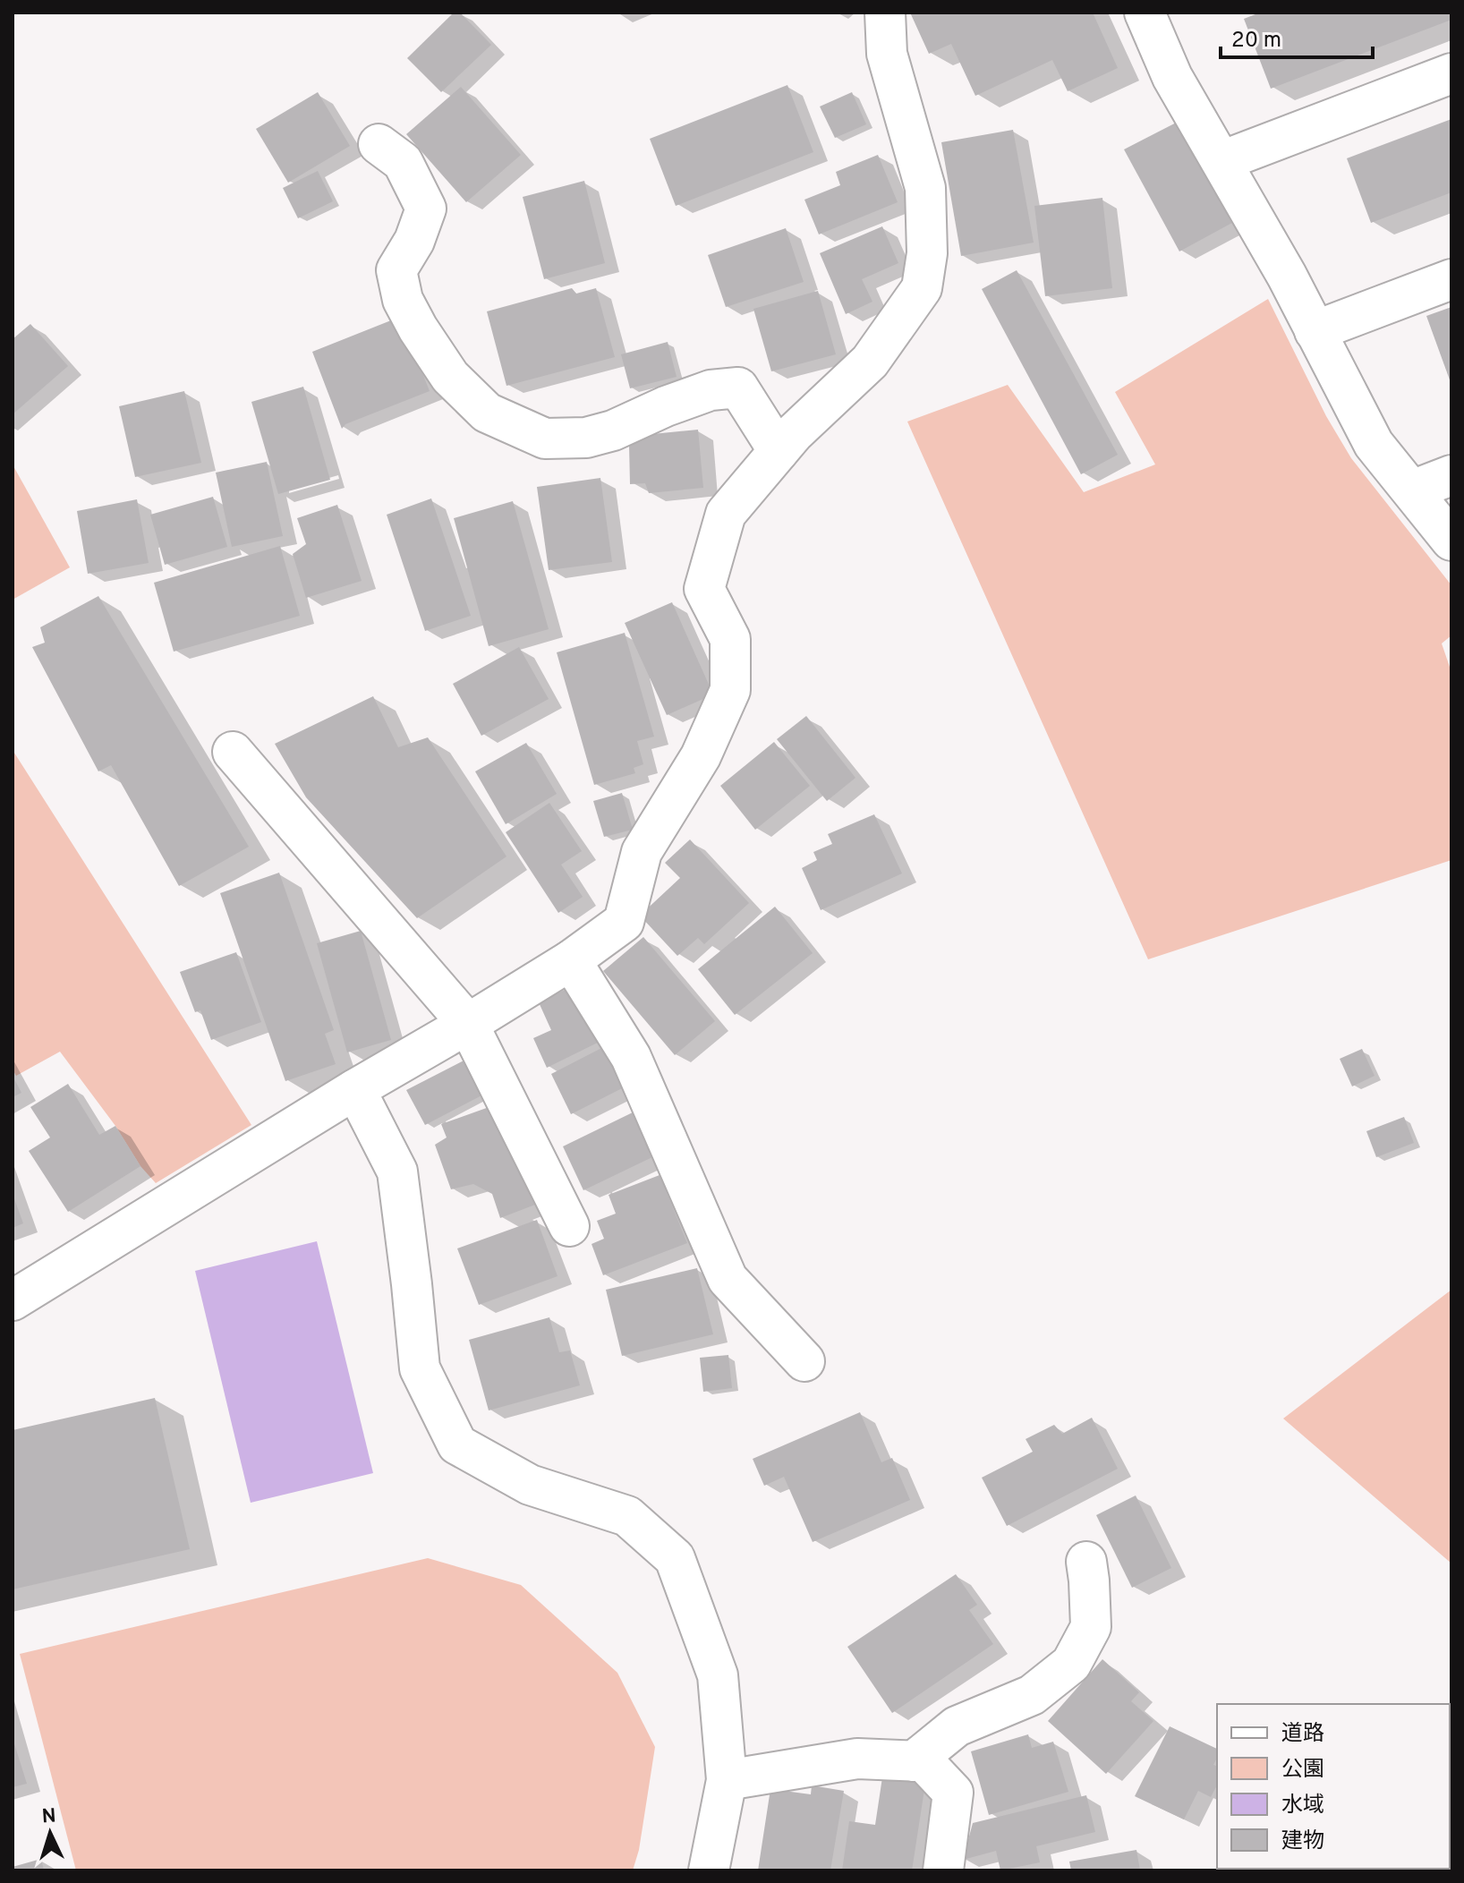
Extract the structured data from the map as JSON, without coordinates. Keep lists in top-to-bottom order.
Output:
{
  "legend": [
    "道路",
    "公園",
    "水域",
    "建物"
  ],
  "scale_bar": "20 m",
  "north": "top"
}
